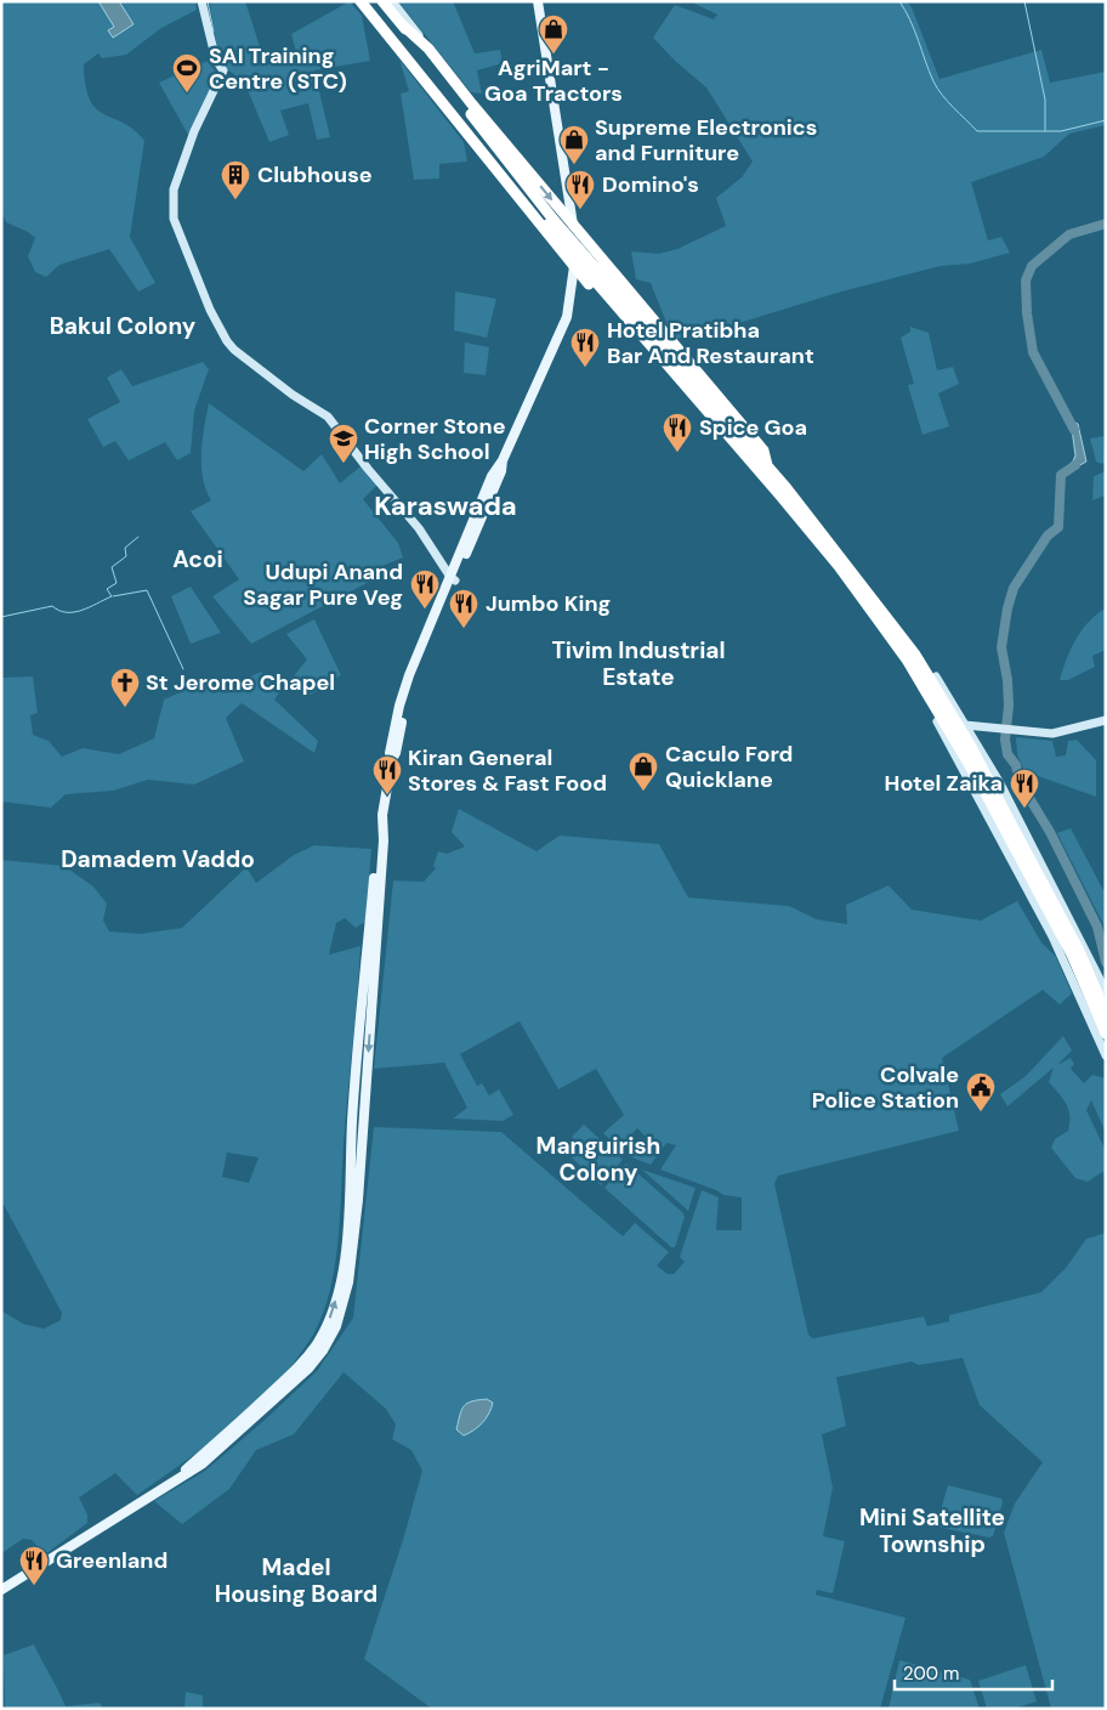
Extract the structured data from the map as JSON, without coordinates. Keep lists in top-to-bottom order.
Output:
{
  "districts": [
    "Bakul Colony",
    "Karaswada",
    "Acoi",
    "Tivim Industrial Estate",
    "Damadem Vaddo",
    "Manguirish Colony",
    "Mini Satellite Township",
    "Madel Housing Board"
  ],
  "places": {
    "shop": ["AgriMart - Goa Tractors", "Supreme Electronics and Furniture", "Caculo Ford Quicklane"],
    "sports": ["SAI Training Centre (STC)"],
    "building": ["Clubhouse"],
    "restaurant": [
      "Domino's",
      "Hotel Pratibha Bar And Restaurant",
      "Spice Goa",
      "Udupi Anand Sagar Pure Veg",
      "Jumbo King",
      "Kiran General Stores & Fast Food",
      "Hotel Zaika",
      "Greenland"
    ],
    "school or university": ["Corner Stone High School"],
    "church": ["St Jerome Chapel"],
    "public building": ["Colvale Police Station"]
  },
  "scale_bar": "200 m"
}
